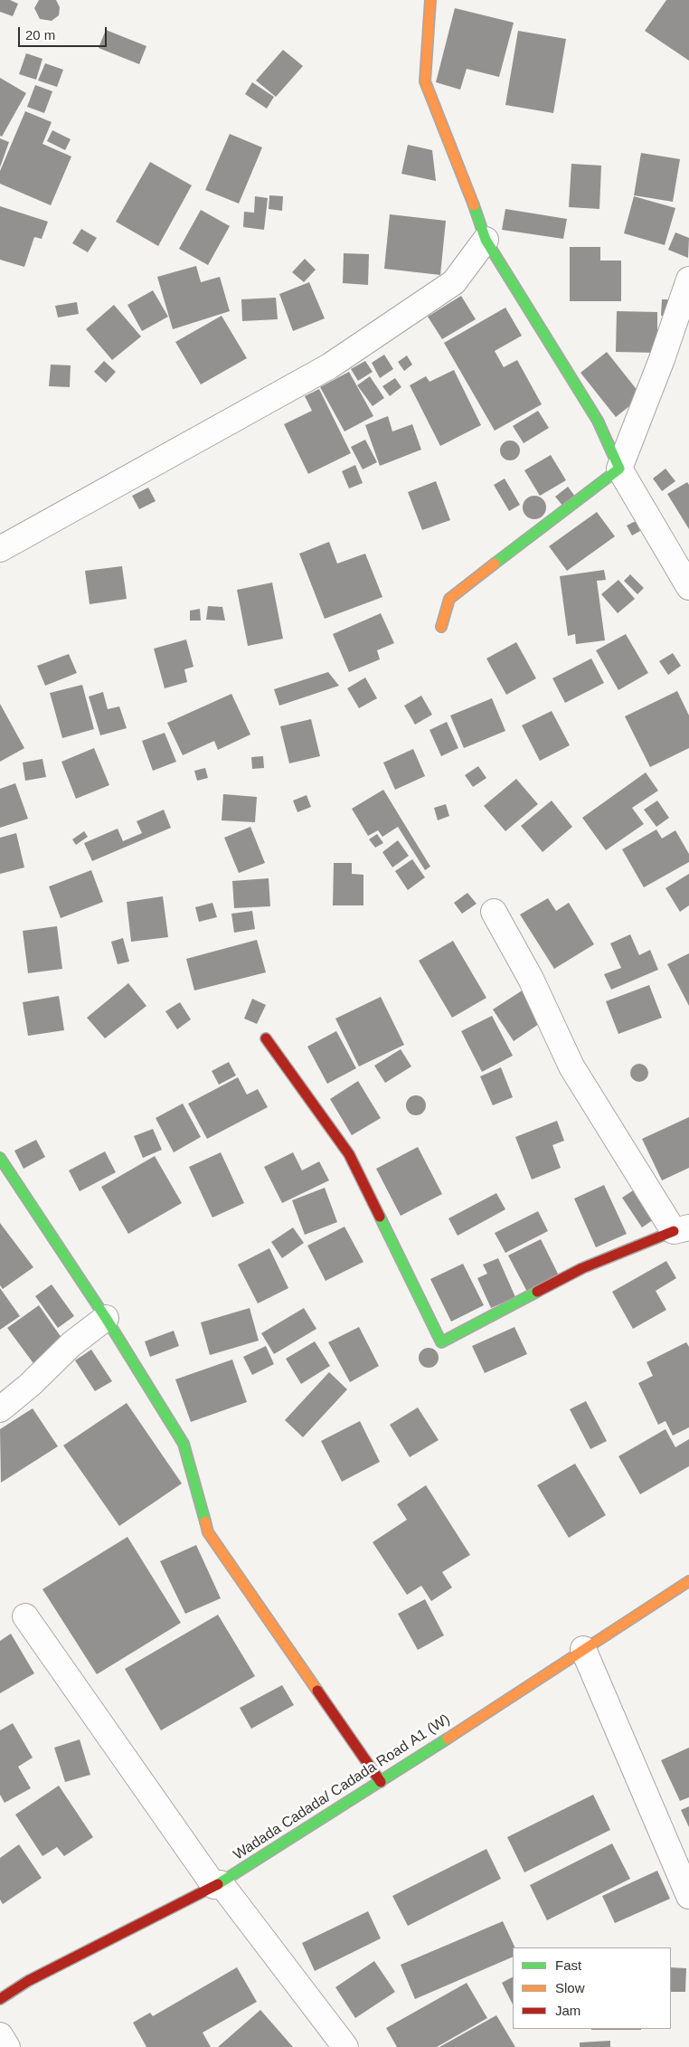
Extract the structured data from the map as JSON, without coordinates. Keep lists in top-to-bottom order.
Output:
{
  "streets": {
    "street": ["Wadada Cadada/ Cadada Road A1 (W)"]
  },
  "legend": ["Fast", "Slow", "Jam"],
  "scale_bar": "20 m"
}
